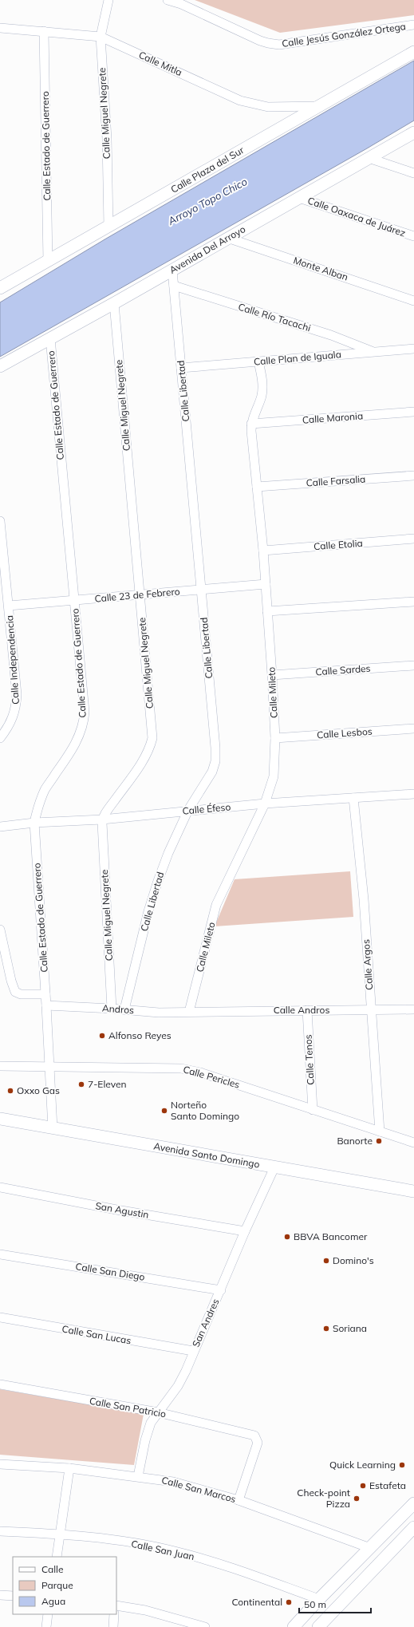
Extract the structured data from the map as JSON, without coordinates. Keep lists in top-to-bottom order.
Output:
{
  "streets": {
    "street": [
      "Calle Jesús González Ortega",
      "Calle Mitla",
      "Calle Miguel Negrete",
      "Calle Estado de Guerrero",
      "Calle Plaza del Sur",
      "Calle Oaxaca de Juárez",
      "Avenida Del Arroyo",
      "Monte Alban",
      "Calle Río Tacachi",
      "Calle Plan de Iguala",
      "Calle Libertad",
      "Calle Maronia",
      "Calle Farsalia",
      "Calle Etolia",
      "Calle 23 de Febrero",
      "Calle Independencia",
      "Calle Sardes",
      "Calle Mileto",
      "Calle Lesbos",
      "Calle Éfeso",
      "Calle Argos",
      "Andros",
      "Calle Andros",
      "Calle Tenos",
      "Calle Pericles",
      "Avenida Santo Domingo",
      "San Agustin",
      "Calle San Diego",
      "San Andres",
      "Calle San Lucas",
      "Calle San Patricio",
      "Calle San Marcos",
      "Calle San Juan"
    ]
  },
  "crossings": [
    ["Calle Mitla", "Calle Miguel Negrete"],
    ["Calle Mitla", "Calle Estado de Guerrero"],
    ["Calle Mitla", "Calle Plaza del Sur"],
    ["Calle Miguel Negrete", "Calle Plaza del Sur"],
    ["Calle Miguel Negrete", "Avenida Del Arroyo"],
    ["Calle Miguel Negrete", "Calle 23 de Febrero"],
    ["Calle Miguel Negrete", "Calle Éfeso"],
    ["Calle Miguel Negrete", "Andros"],
    ["Calle Estado de Guerrero", "Calle Plaza del Sur"],
    ["Calle Estado de Guerrero", "Avenida Del Arroyo"],
    ["Calle Estado de Guerrero", "Calle 23 de Febrero"],
    ["Calle Estado de Guerrero", "Calle Éfeso"],
    ["Calle Estado de Guerrero", "Andros"],
    ["Calle Estado de Guerrero", "Calle Pericles"],
    ["Calle Estado de Guerrero", "Avenida Santo Domingo"],
    ["Calle Oaxaca de Juárez", "Avenida Del Arroyo"],
    ["Avenida Del Arroyo", "Monte Alban"],
    ["Avenida Del Arroyo", "Calle Libertad"],
    ["Calle Río Tacachi", "Calle Plan de Iguala"],
    ["Calle Río Tacachi", "Calle Libertad"],
    ["Calle Plan de Iguala", "Calle Libertad"],
    ["Calle Plan de Iguala", "Calle Mileto"],
    ["Calle Libertad", "Calle 23 de Febrero"],
    ["Calle Libertad", "Calle Éfeso"],
    ["Calle Libertad", "Andros"],
    ["Calle Maronia", "Calle Mileto"],
    ["Calle Farsalia", "Calle Mileto"],
    ["Calle Etolia", "Calle Mileto"],
    ["Calle 23 de Febrero", "Calle Independencia"],
    ["Calle 23 de Febrero", "Calle Mileto"],
    ["Calle Sardes", "Calle Mileto"],
    ["Calle Mileto", "Calle Lesbos"],
    ["Calle Mileto", "Calle Éfeso"],
    ["Calle Mileto", "Andros"],
    ["Calle Mileto", "Calle Andros"],
    ["Calle Éfeso", "Calle Argos"],
    ["Calle Argos", "Calle Andros"],
    ["Calle Argos", "Calle Pericles"],
    ["Andros", "Calle Andros"],
    ["Calle Andros", "Calle Tenos"],
    ["Calle Tenos", "Calle Pericles"],
    ["Avenida Santo Domingo", "San Andres"],
    ["San Agustin", "San Andres"],
    ["Calle San Diego", "San Andres"],
    ["San Andres", "Calle San Lucas"],
    ["San Andres", "Calle San Patricio"],
    ["San Andres", "Calle San Marcos"],
    ["Calle San Patricio", "Calle San Marcos"]
  ],
  "water": ["Arroyo Topo Chico"],
  "places": [
    "Alfonso Reyes",
    "7-Eleven",
    "Oxxo Gas",
    "Norteño Santo Domingo",
    "Banorte",
    "BBVA Bancomer",
    "Domino's",
    "Soriana",
    "Quick Learning",
    "Estafeta",
    "Check-point Pizza",
    "Continental"
  ],
  "legend": ["Calle", "Parque", "Agua"],
  "scale_bar": "50 m"
}
